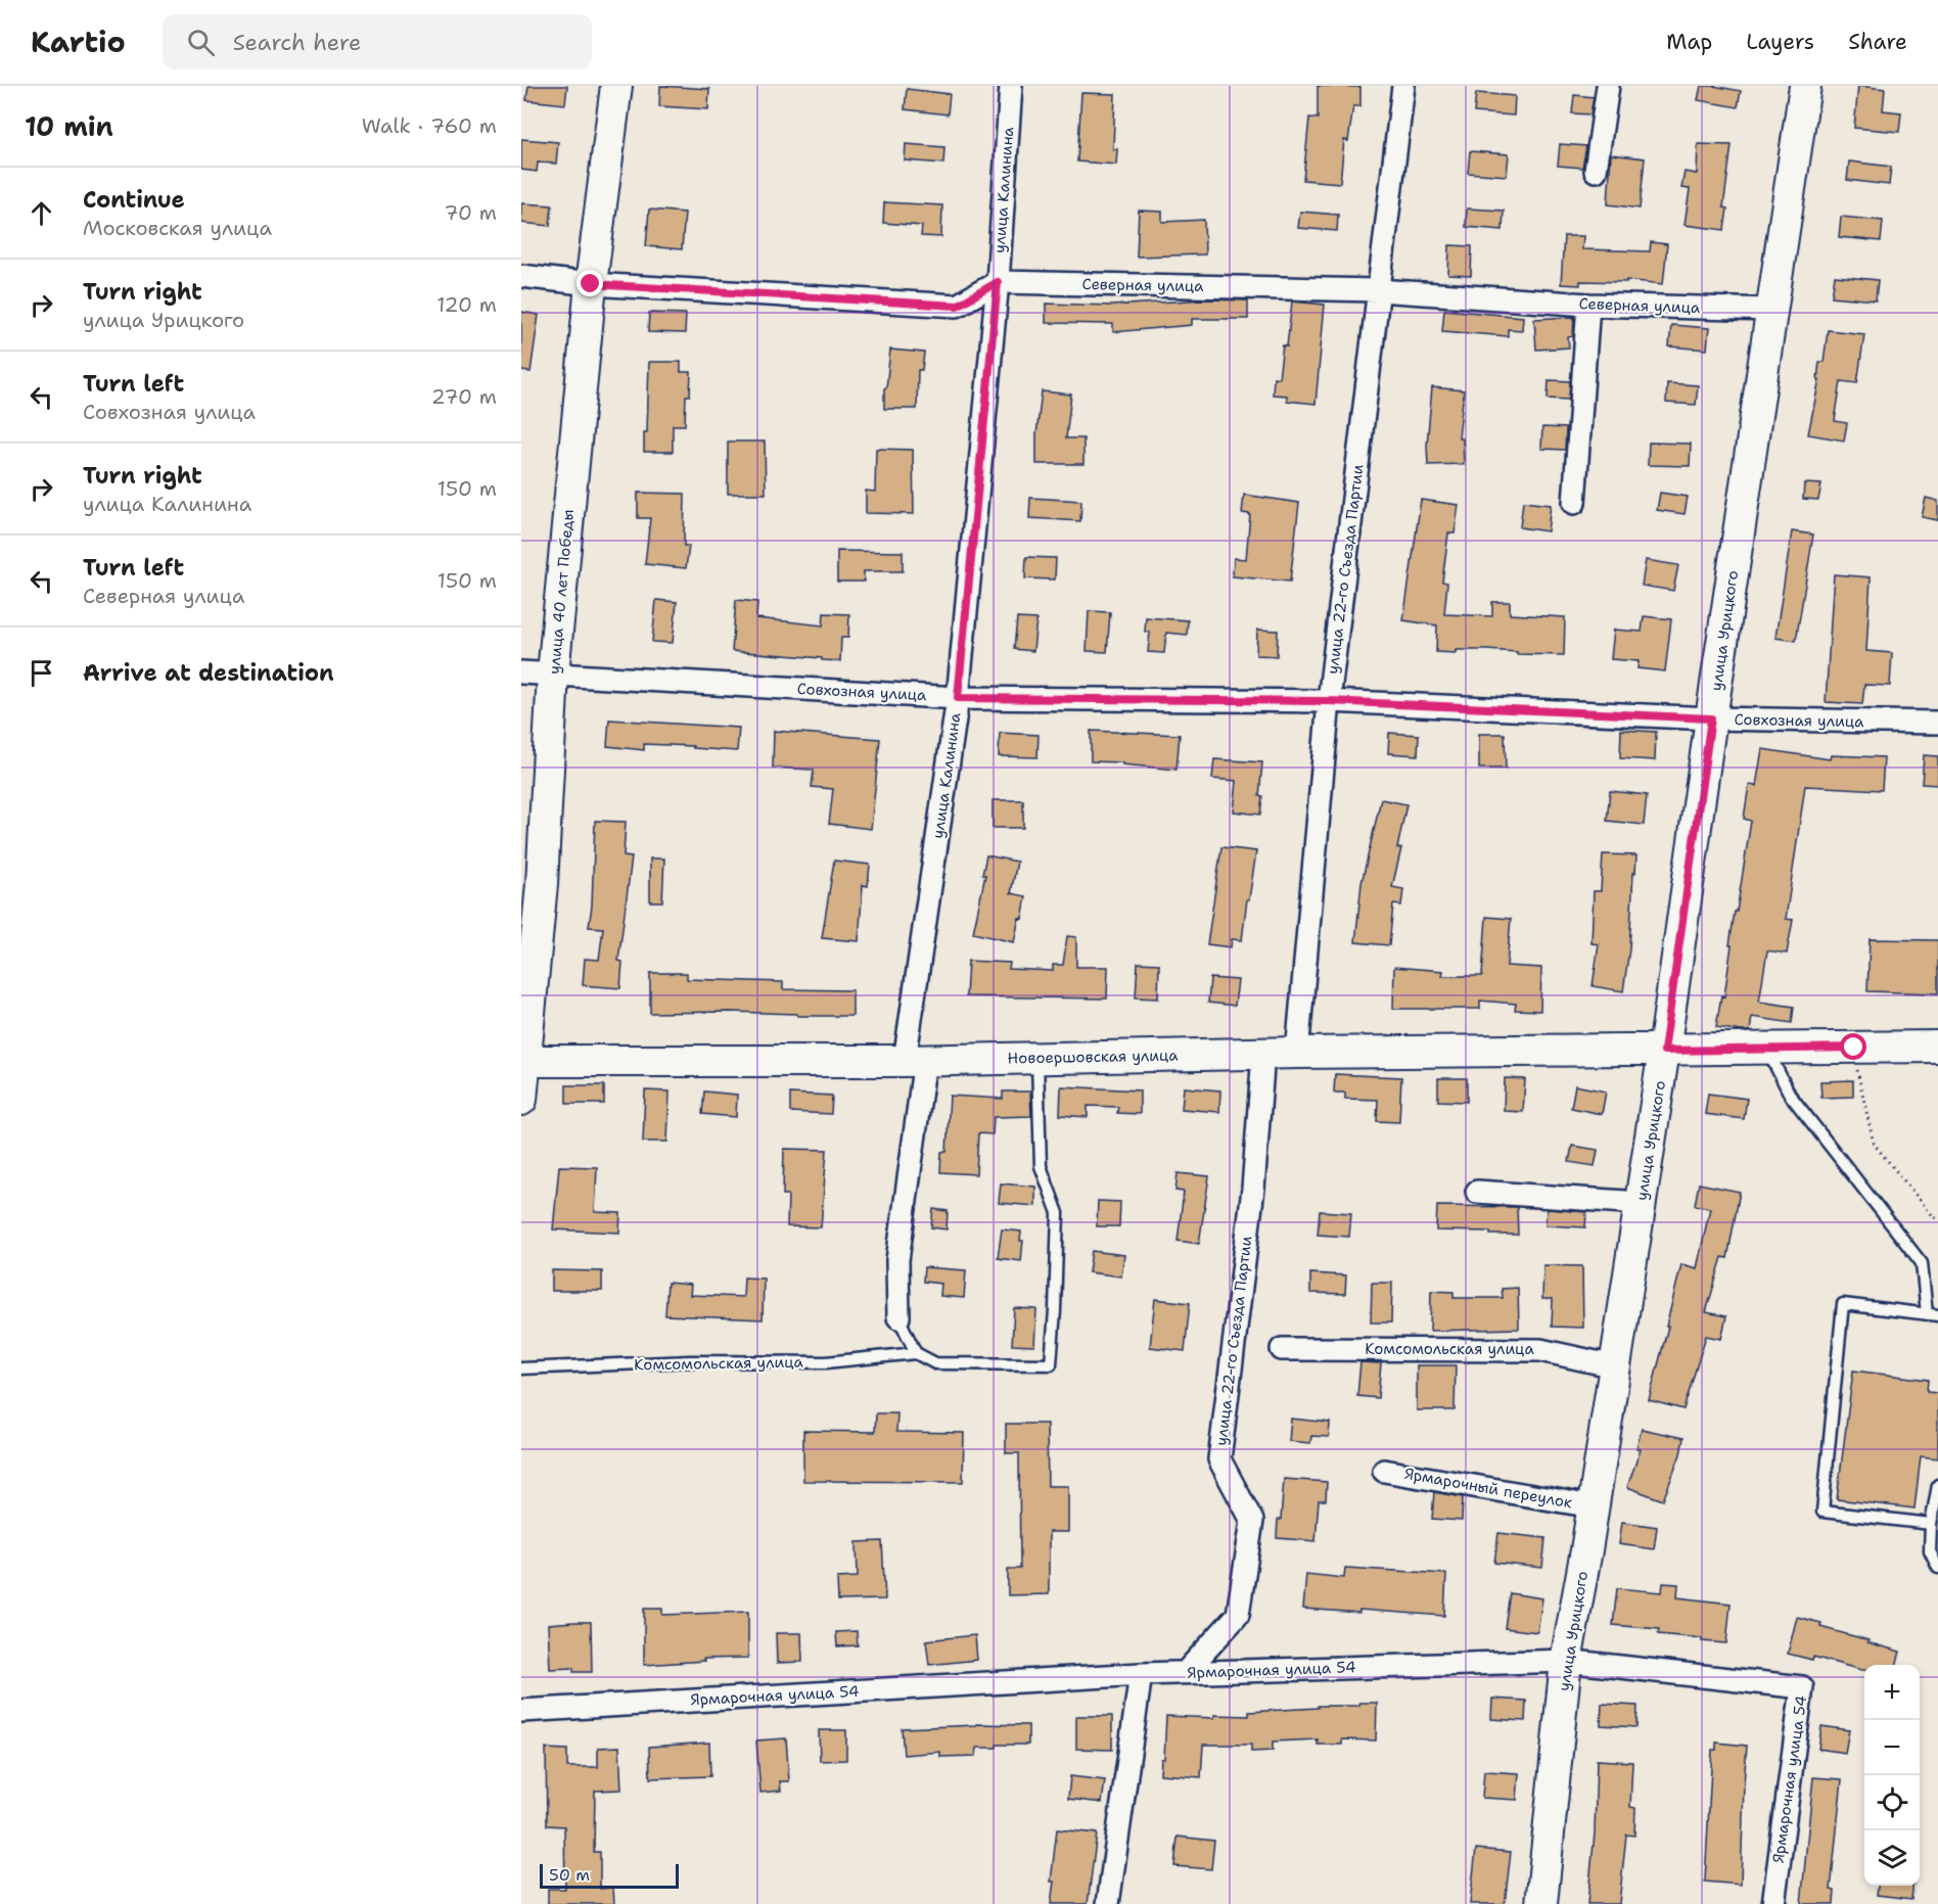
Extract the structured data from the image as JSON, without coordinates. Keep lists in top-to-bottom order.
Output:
{
  "streets": {
    "main road": ["улица 40 лет Победы", "улица Урицкого", "Новоершовская улица"],
    "street": [
      "улица Калинина",
      "Северная улица",
      "улица 22-го Съезда Партии",
      "Совхозная улица",
      "Комсомольская улица",
      "Ярмарочный переулок",
      "Ярмарочная улица 54"
    ]
  },
  "crossings": [
    ["улица Калинина", "Северная улица"],
    ["улица Калинина", "Совхозная улица"],
    ["улица Калинина", "Новоершовская улица"],
    ["Северная улица", "улица 22-го Съезда Партии"],
    ["Северная улица", "улица Урицкого"],
    ["улица 22-го Съезда Партии", "Совхозная улица"],
    ["улица 22-го Съезда Партии", "Новоершовская улица"],
    ["улица 22-го Съезда Партии", "Ярмарочная улица 54"],
    ["улица 40 лет Победы", "Совхозная улица"],
    ["улица 40 лет Победы", "Новоершовская улица"],
    ["улица Урицкого", "Совхозная улица"],
    ["улица Урицкого", "Новоершовская улица"],
    ["улица Урицкого", "Комсомольская улица"],
    ["улица Урицкого", "Ярмарочный переулок"],
    ["улица Урицкого", "Ярмарочная улица 54"]
  ],
  "scale_bar": "50 m",
  "page": {
    "header": "Kartio",
    "search": "Search here",
    "nav": ["Map", "Layers", "Share"],
    "heading": ["10 min", "Walk · 760 m"],
    "list": [
      ["Continue", "Московская улица", "70 m"],
      ["Turn right", "улица Урицкого", "120 m"],
      ["Turn left", "Совхозная улица", "270 m"],
      ["Turn right", "улица Калинина", "150 m"],
      ["Turn left", "Северная улица", "150 m"],
      "Arrive at destination"
    ],
    "map_buttons": ["+", "−"],
    "scale": "50 m"
  }
}
